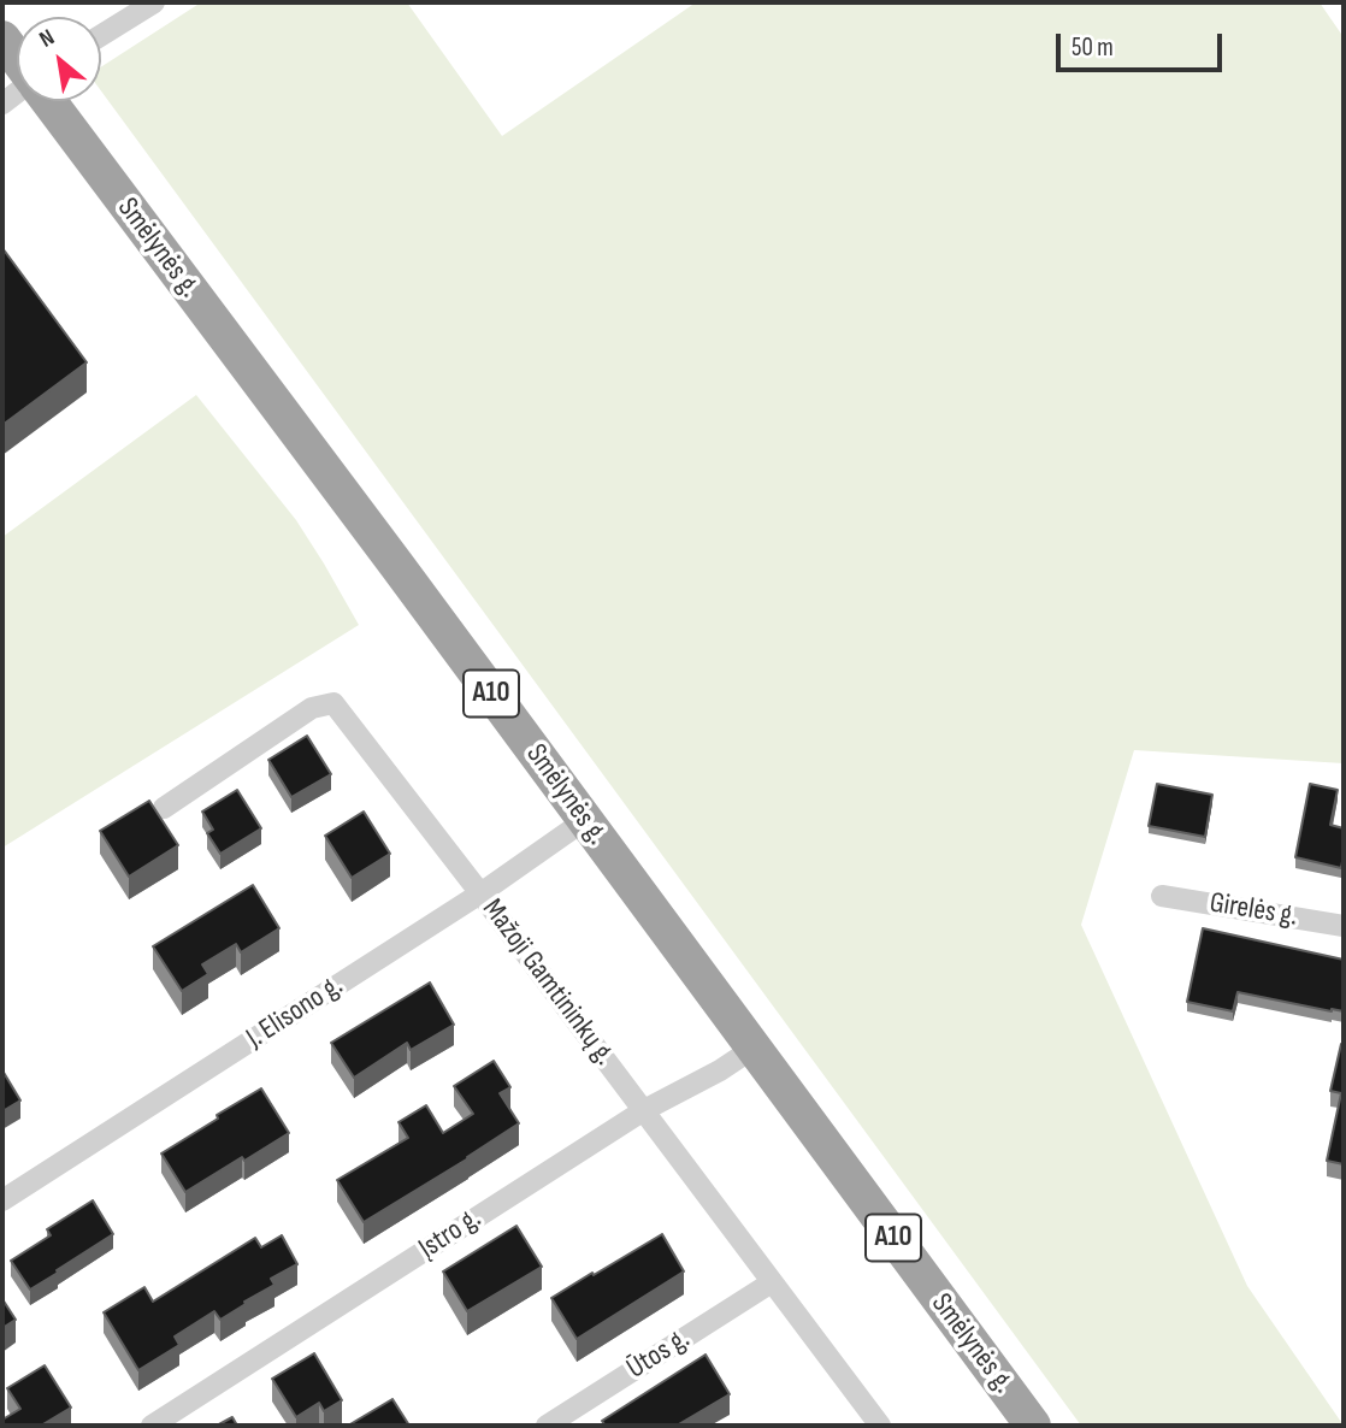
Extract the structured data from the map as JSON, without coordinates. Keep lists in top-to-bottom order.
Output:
{
  "streets": {
    "highway": ["Smėlynės g.", "A10"],
    "street": [
      "Girelės g.",
      "Mažoji Gamtininkų g.",
      "J. Elisono g.",
      "Įstro g.",
      "Ūtos g."
    ]
  },
  "crossings": [
    ["Smėlynės g.", "J. Elisono g."],
    ["Smėlynės g.", "Įstro g."],
    ["Mažoji Gamtininkų g.", "J. Elisono g."],
    ["Mažoji Gamtininkų g.", "Įstro g."],
    ["Mažoji Gamtininkų g.", "Ūtos g."]
  ],
  "scale_bar": "50 m",
  "north": "top left"
}
